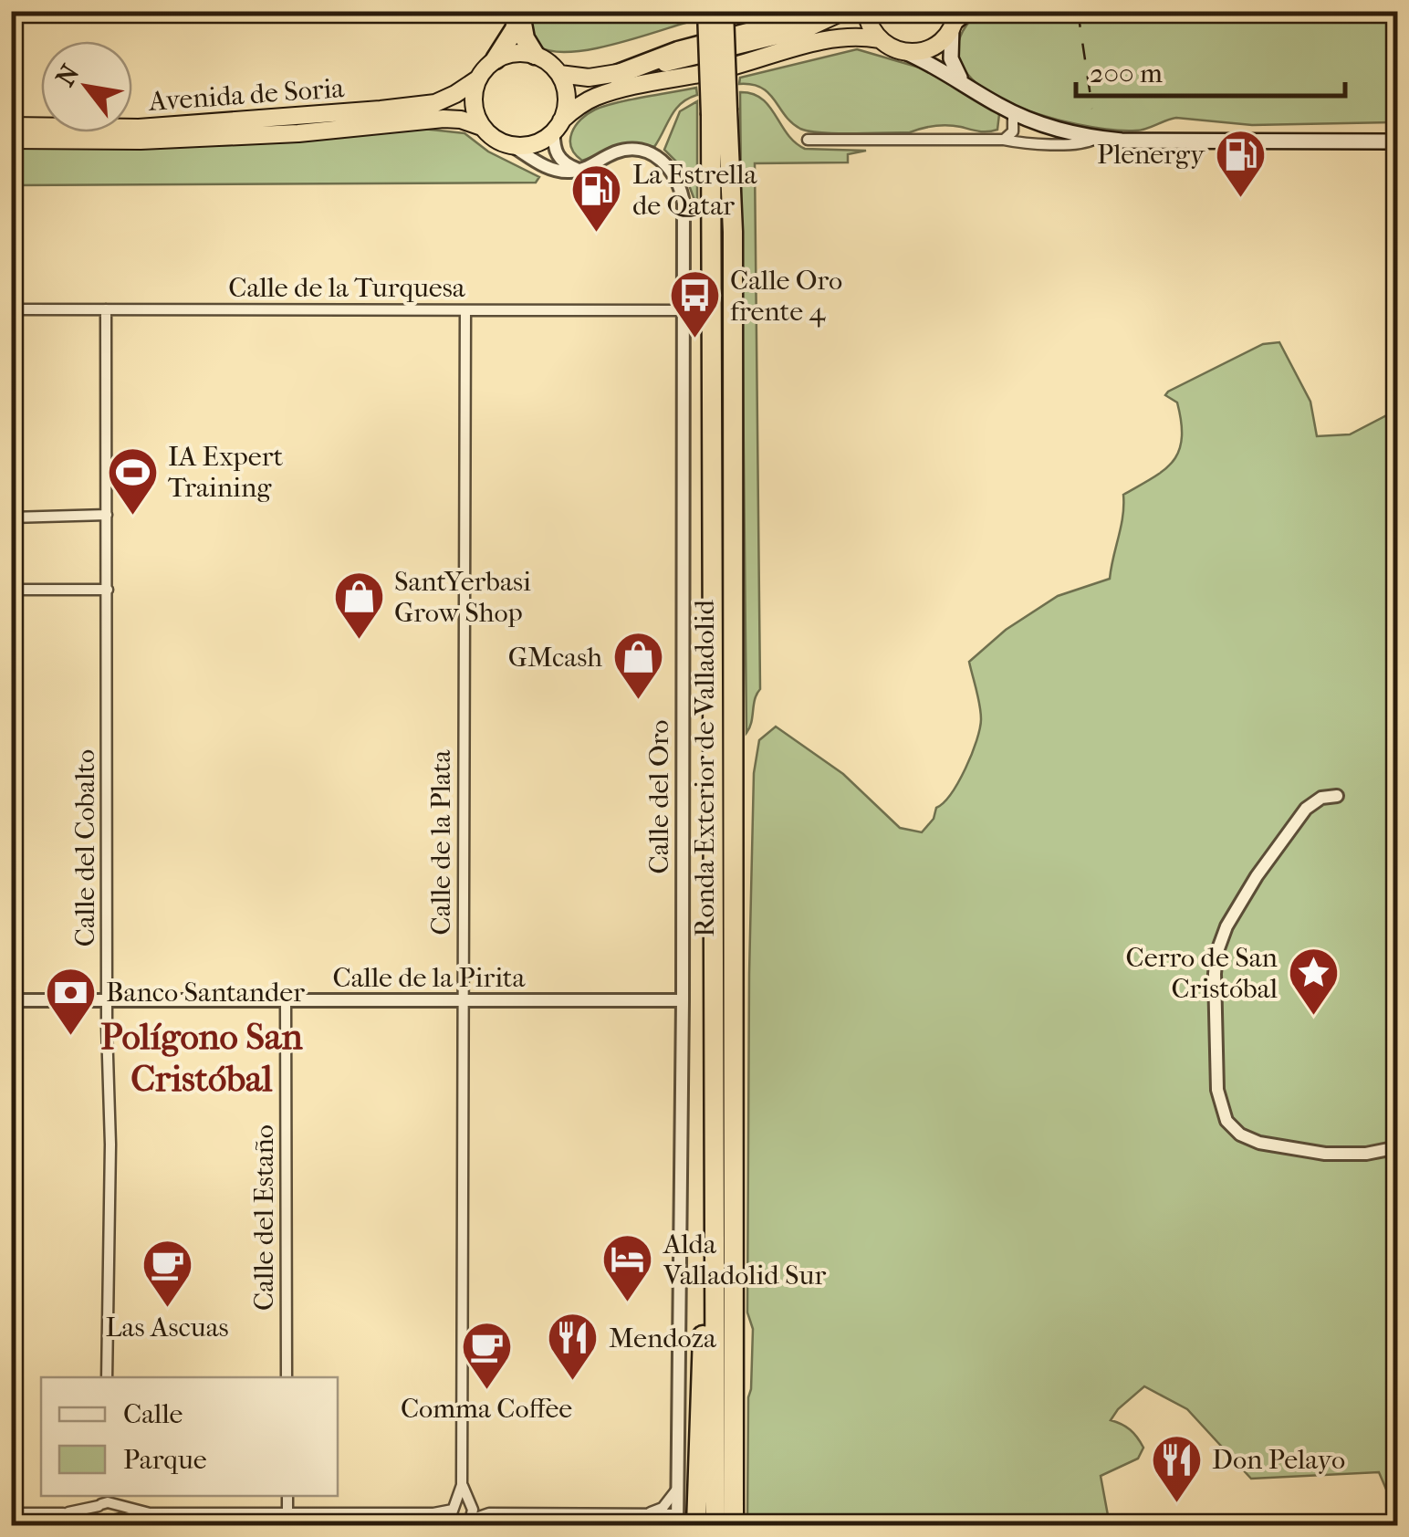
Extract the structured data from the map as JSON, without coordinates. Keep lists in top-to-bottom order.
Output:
{
  "streets": {
    "highway": ["Avenida de Soria", "Ronda Exterior de Valladolid"],
    "street": [
      "Calle de la Turquesa",
      "Calle del Oro",
      "Calle de la Plata",
      "Calle del Cobalto",
      "Calle de la Pirita",
      "Calle del Estaño"
    ]
  },
  "crossings": [
    ["Calle de la Turquesa", "Calle del Oro"],
    ["Calle de la Turquesa", "Calle de la Plata"],
    ["Calle de la Turquesa", "Calle del Cobalto"],
    ["Calle del Oro", "Calle de la Pirita"],
    ["Calle de la Plata", "Calle de la Pirita"],
    ["Calle del Cobalto", "Calle de la Pirita"],
    ["Calle de la Pirita", "Calle del Estaño"]
  ],
  "districts": ["Polígono San Cristóbal"],
  "places": {
    "fuel station": ["Plenergy", "La Estrella de Qatar"],
    "bus stop": ["Calle Oro frente 4"],
    "sports": ["IA Expert Training"],
    "shop": ["SantYerbasi Grow Shop", "GMcash"],
    "place": ["Cerro de San Cristóbal"],
    "bank": ["Banco Santander"],
    "hotel": ["Alda Valladolid Sur"],
    "cafe": ["Las Ascuas", "Comma Coffee"],
    "restaurant": ["Mendoza", "Don Pelayo"]
  },
  "legend": ["Calle", "Parque"],
  "scale_bar": "200 m",
  "north": "top left"
}
